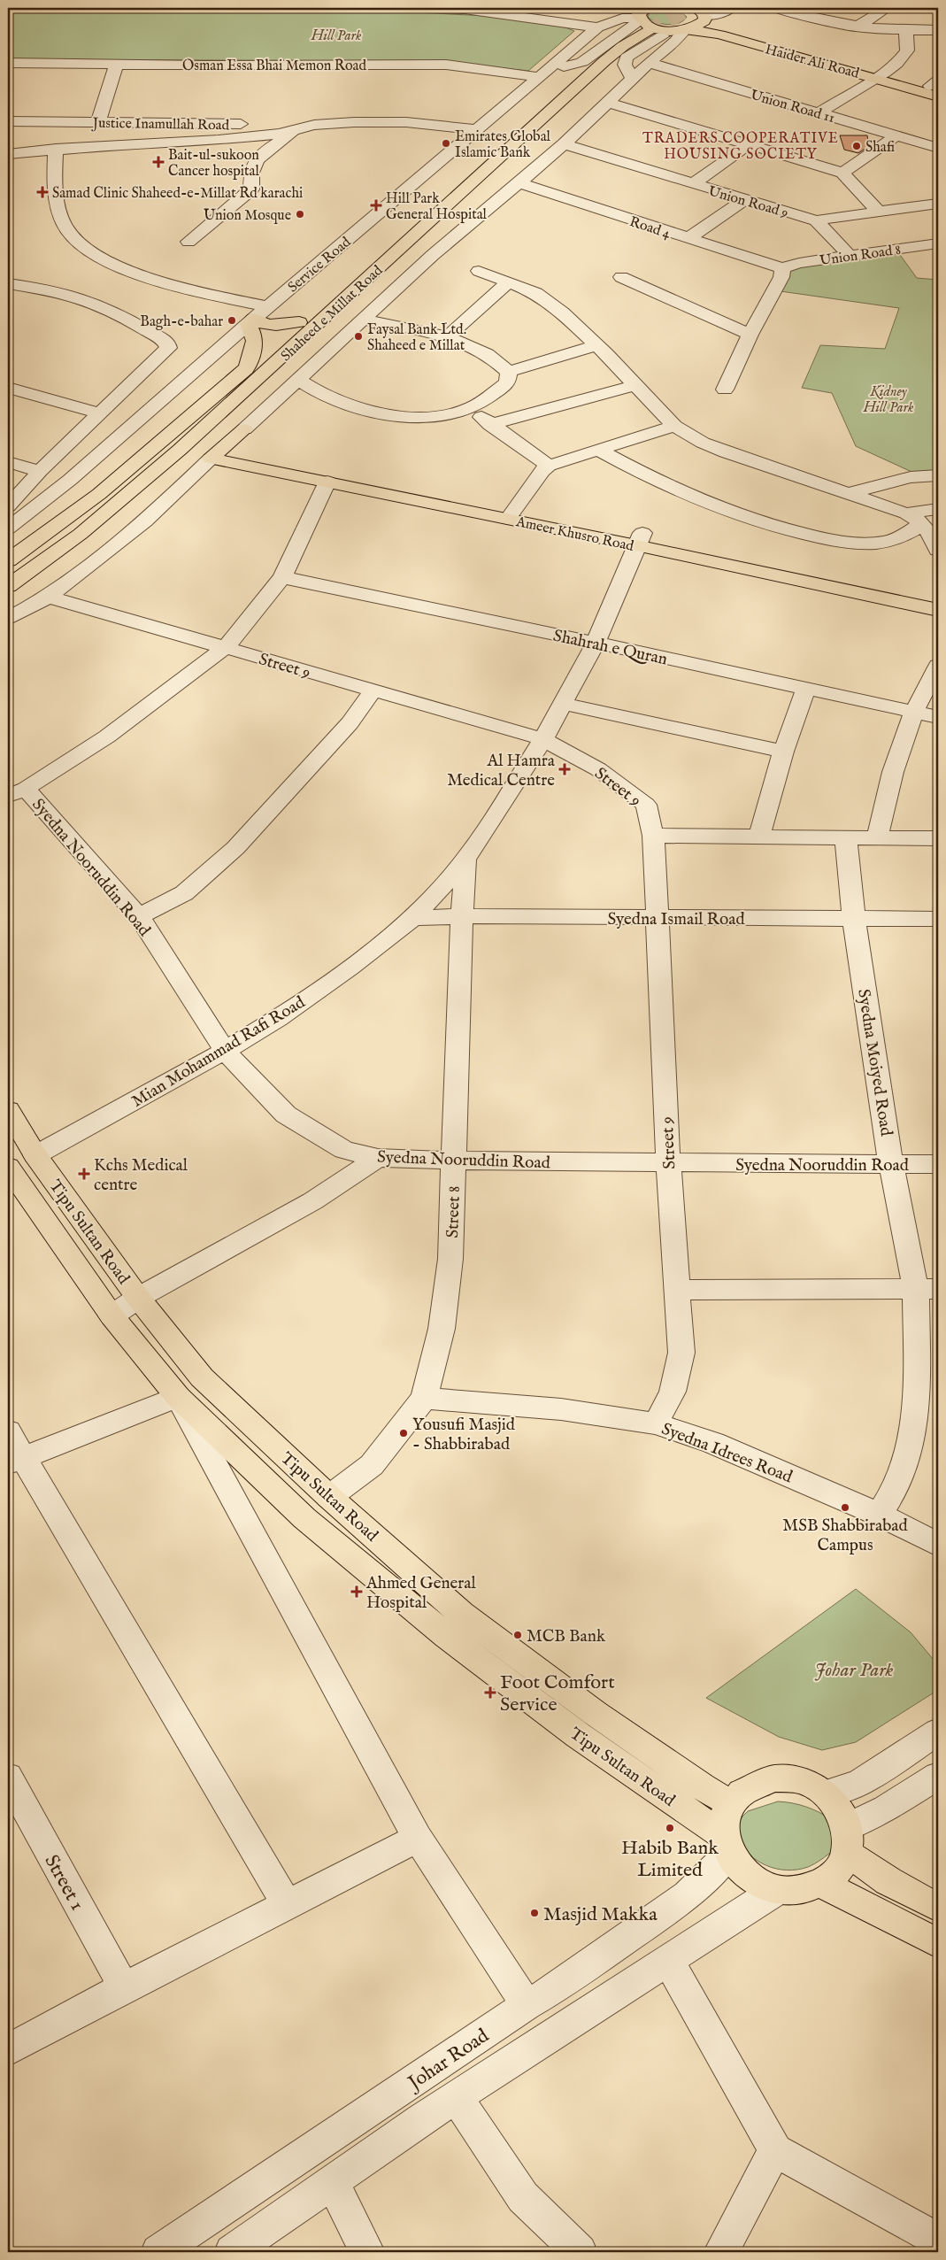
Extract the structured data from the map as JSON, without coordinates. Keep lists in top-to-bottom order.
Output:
{
  "streets": {
    "main road": [
      "Haider Ali Road",
      "Shaheed e Millat Road",
      "Ameer Khusro Road",
      "Tipu Sultan Road"
    ],
    "street": [
      "Osman Essa Bhai Memon Road",
      "Union Road 11",
      "Justice Inamullah Road",
      "Union Road 9",
      "Road 4",
      "Union Road 8",
      "Service Road",
      "Shahrah e Quran",
      "Street 9",
      "Syedna Nooruddin Road",
      "Syedna Ismail Road",
      "Mian Mohammad Rafi Road",
      "Syedna Moiyed Road",
      "Street 8",
      "Syedna Idrees Road",
      "Street 1",
      "Johar Road"
    ]
  },
  "crossings": [
    ["Haider Ali Road", "Service Road"],
    ["Haider Ali Road", "Shaheed e Millat Road"],
    ["Osman Essa Bhai Memon Road", "Service Road"],
    ["Road 4", "Union Road 8"],
    ["Service Road", "Shaheed e Millat Road"],
    ["Ameer Khusro Road", "Mian Mohammad Rafi Road"],
    ["Shahrah e Quran", "Mian Mohammad Rafi Road"],
    ["Street 9", "Syedna Nooruddin Road"],
    ["Street 9", "Syedna Ismail Road"],
    ["Street 9", "Mian Mohammad Rafi Road"],
    ["Street 9", "Syedna Idrees Road"],
    ["Syedna Nooruddin Road", "Mian Mohammad Rafi Road"],
    ["Syedna Nooruddin Road", "Syedna Moiyed Road"],
    ["Syedna Nooruddin Road", "Street 8"],
    ["Syedna Ismail Road", "Mian Mohammad Rafi Road"],
    ["Syedna Ismail Road", "Syedna Moiyed Road"],
    ["Syedna Ismail Road", "Street 8"],
    ["Mian Mohammad Rafi Road", "Street 8"],
    ["Mian Mohammad Rafi Road", "Tipu Sultan Road"],
    ["Syedna Moiyed Road", "Syedna Idrees Road"],
    ["Street 8", "Tipu Sultan Road"],
    ["Street 8", "Syedna Idrees Road"],
    ["Tipu Sultan Road", "Johar Road"]
  ],
  "districts": ["TRADERS COOPERATIVE HOUSING SOCIETY"],
  "parks": ["Hill Park", "Kidney Hill Park", "Johar Park"],
  "places": {
    "other": [
      "Emirates Global Islamic Bank",
      "Shafi",
      "Union Mosque",
      "Bagh-e-bahar",
      "Faysal Bank Ltd. Shaheed e Millat",
      "Yousufi Masjid - Shabbirabad",
      "MSB Shabbirabad Campus",
      "MCB Bank",
      "Habib Bank Limited",
      "Masjid Makka"
    ],
    "health": [
      "Bait-ul-sukoon Cancer hospital",
      "Samad Clinic Shaheed-e-Millat Rd karachi",
      "Hill Park General Hospital",
      "Al Hamra Medical Centre",
      "Kchs Medical centre",
      "Ahmed General Hospital",
      "Foot Comfort Service"
    ]
  }
}
